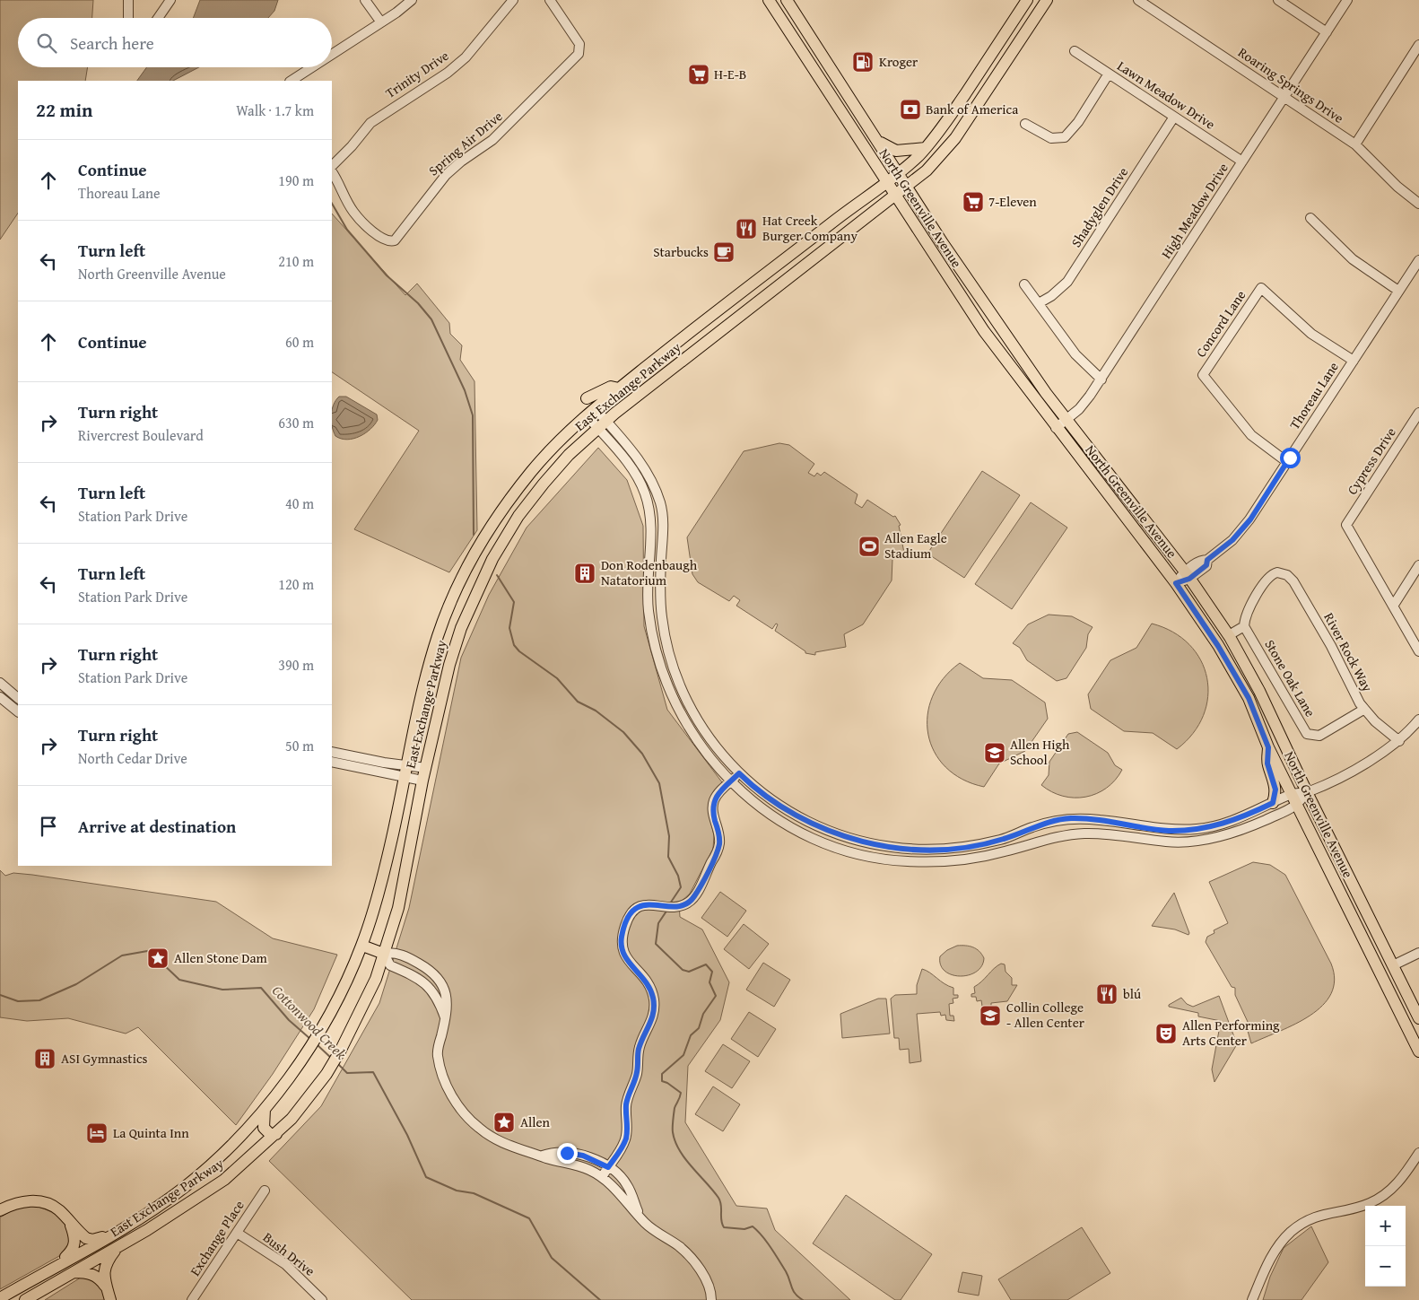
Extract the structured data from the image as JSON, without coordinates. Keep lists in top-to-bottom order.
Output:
{
  "streets": {
    "main road": ["North Greenville Avenue", "East Exchange Parkway"],
    "street": [
      "Trinity Drive",
      "Roaring Springs Drive",
      "Lawn Meadow Drive",
      "Spring Air Drive",
      "Shadyglen Drive",
      "High Meadow Drive",
      "Concord Lane",
      "Thoreau Lane",
      "Cypress Drive",
      "River Rock Way",
      "Stone Oak Lane",
      "Exchange Place",
      "Bush Drive"
    ]
  },
  "crossings": [
    ["Roaring Springs Drive", "High Meadow Drive"],
    ["Lawn Meadow Drive", "Shadyglen Drive"],
    ["Lawn Meadow Drive", "High Meadow Drive"],
    ["North Greenville Avenue", "High Meadow Drive"],
    ["North Greenville Avenue", "East Exchange Parkway"],
    ["North Greenville Avenue", "Thoreau Lane"],
    ["Concord Lane", "Thoreau Lane"],
    ["River Rock Way", "Stone Oak Lane"],
    ["Exchange Place", "Bush Drive"]
  ],
  "water": ["Cottonwood Creek"],
  "places": {
    "fuel station": ["Kroger"],
    "supermarket": ["H-E-B", "7-Eleven"],
    "bank": ["Bank of America"],
    "restaurant": ["Hat Creek Burger Company", "blú"],
    "cafe": ["Starbucks"],
    "sports": ["Allen Eagle Stadium"],
    "building": ["Don Rodenbaugh Natatorium", "ASI Gymnastics"],
    "school or university": ["Allen High School", "Collin College - Allen Center"],
    "place": ["Allen Stone Dam", "Allen"],
    "theatre": ["Allen Performing Arts Center"],
    "hotel": ["La Quinta Inn"]
  },
  "page": {
    "search": "Search here",
    "heading": ["22 min", "Walk · 1.7 km"],
    "list": [
      ["Continue", "Thoreau Lane", "190 m"],
      ["Turn left", "North Greenville Avenue", "210 m"],
      ["Continue", "60 m"],
      ["Turn right", "Rivercrest Boulevard", "630 m"],
      ["Turn left", "Station Park Drive", "40 m"],
      ["Turn left", "Station Park Drive", "120 m"],
      ["Turn right", "Station Park Drive", "390 m"],
      ["Turn right", "North Cedar Drive", "50 m"],
      "Arrive at destination"
    ],
    "map_buttons": ["+", "−"]
  }
}
